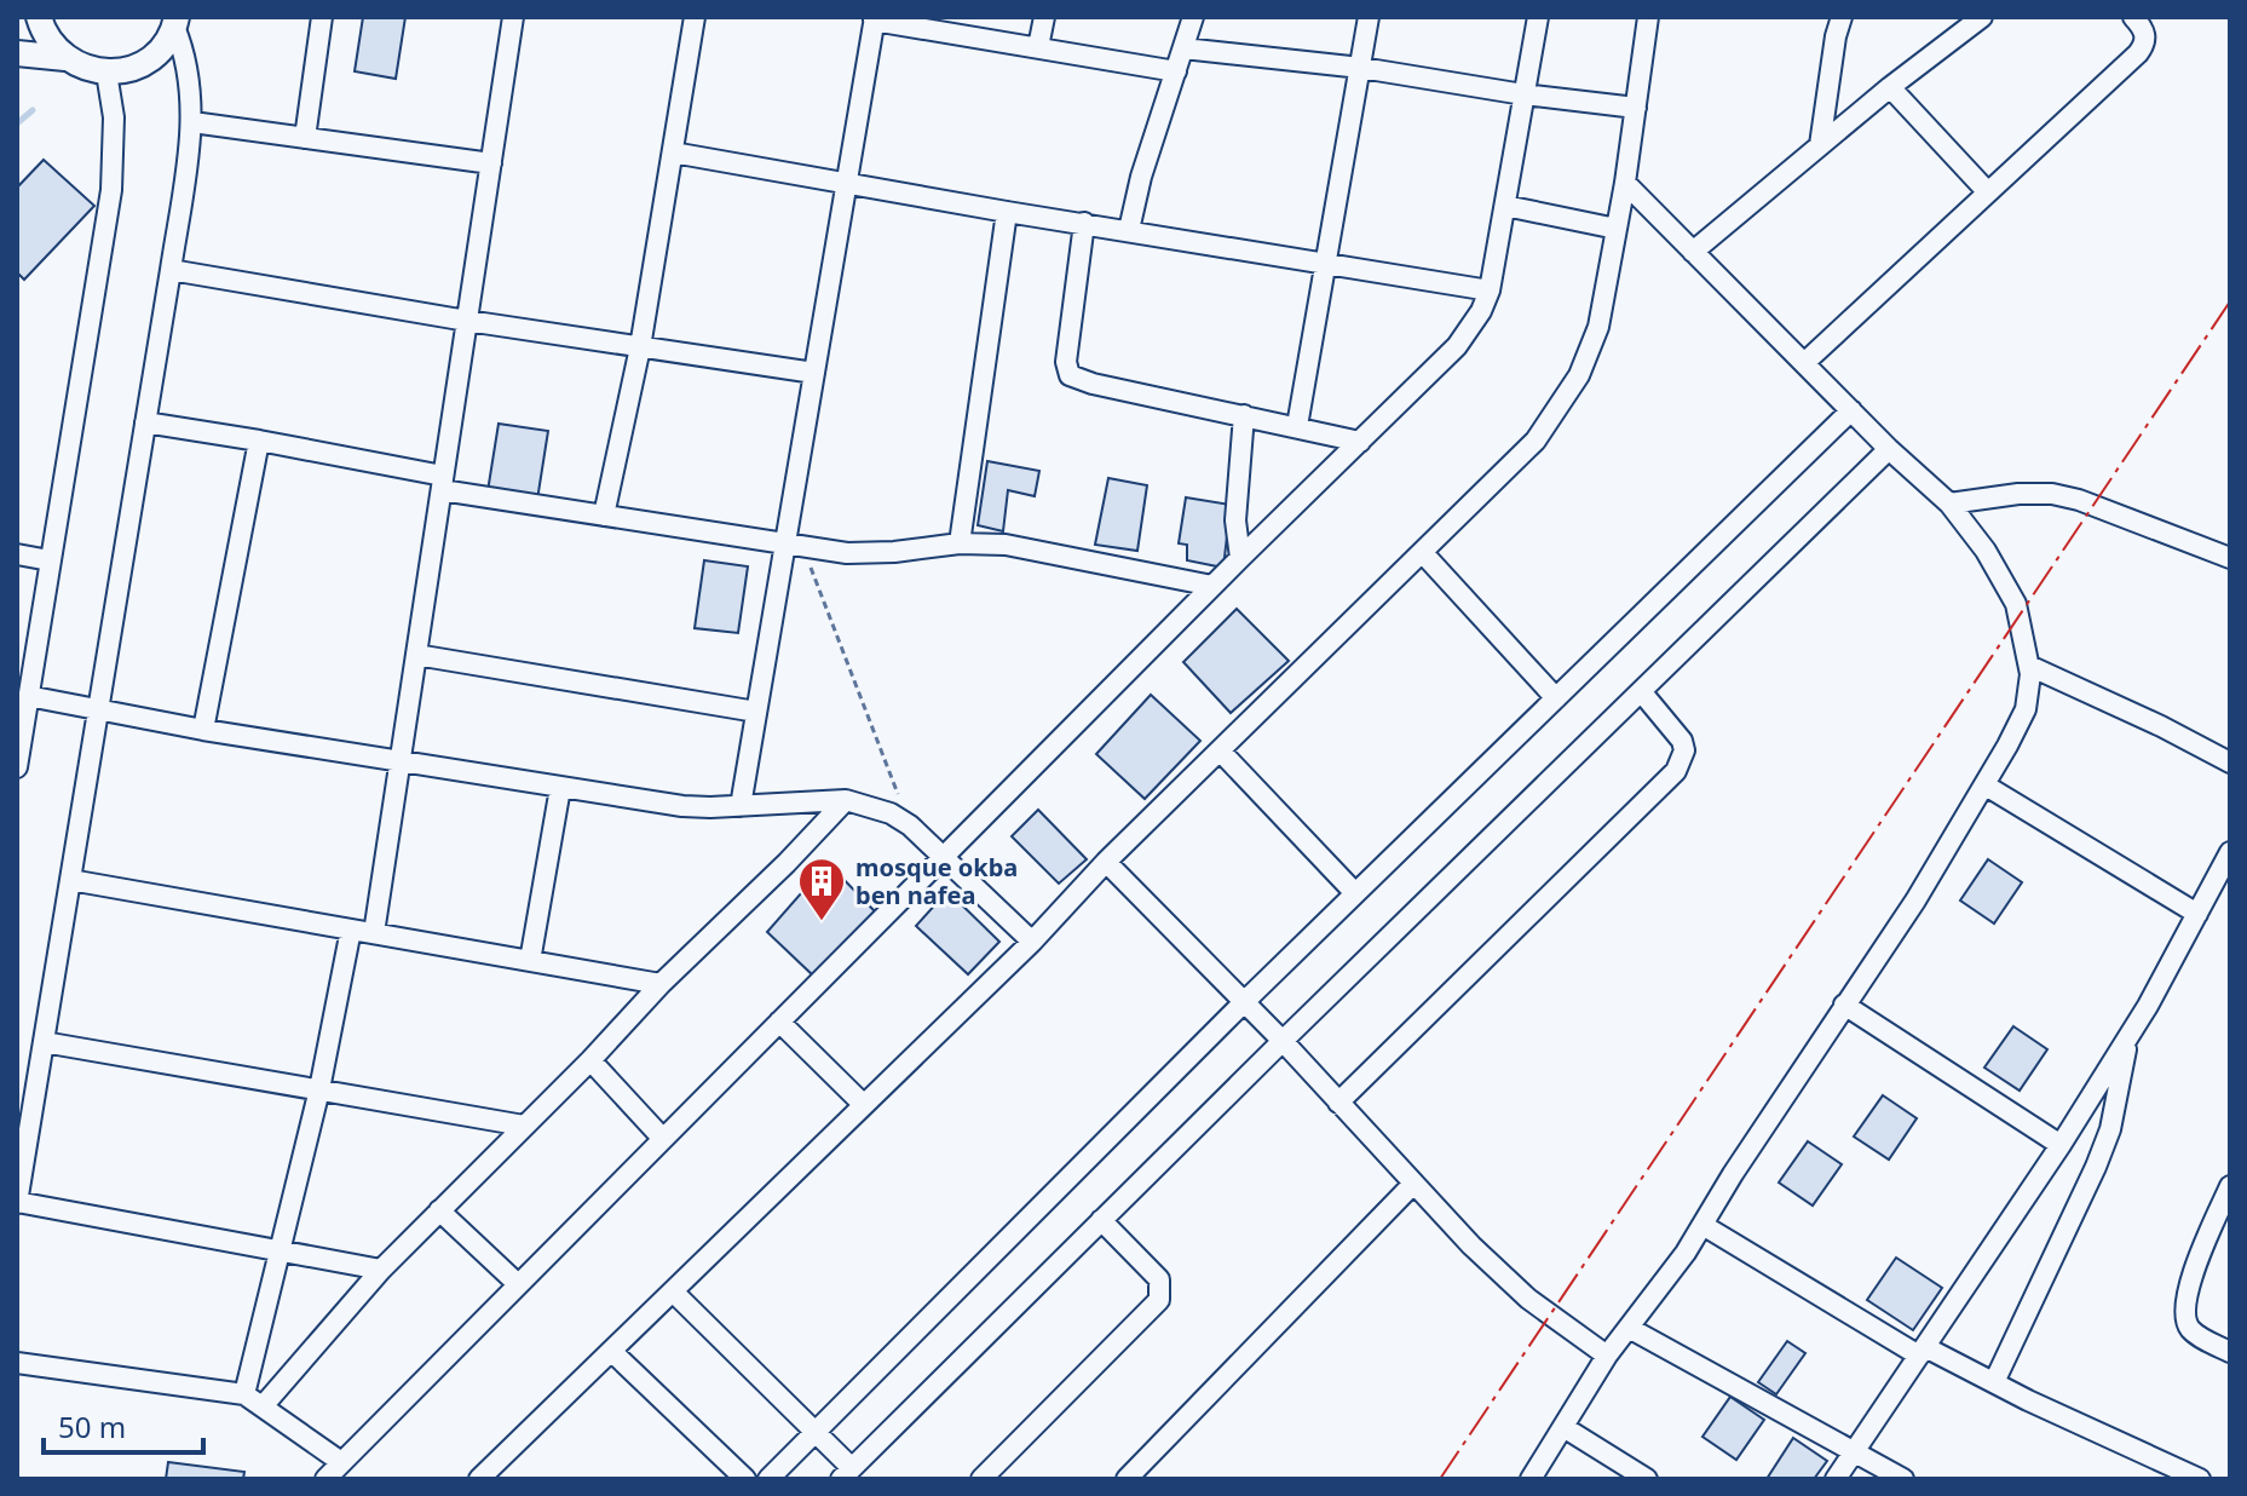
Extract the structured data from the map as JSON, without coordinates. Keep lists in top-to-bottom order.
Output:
{
  "places": {
    "building": ["mosque okba ben nafea"]
  },
  "scale_bar": "50 m"
}
